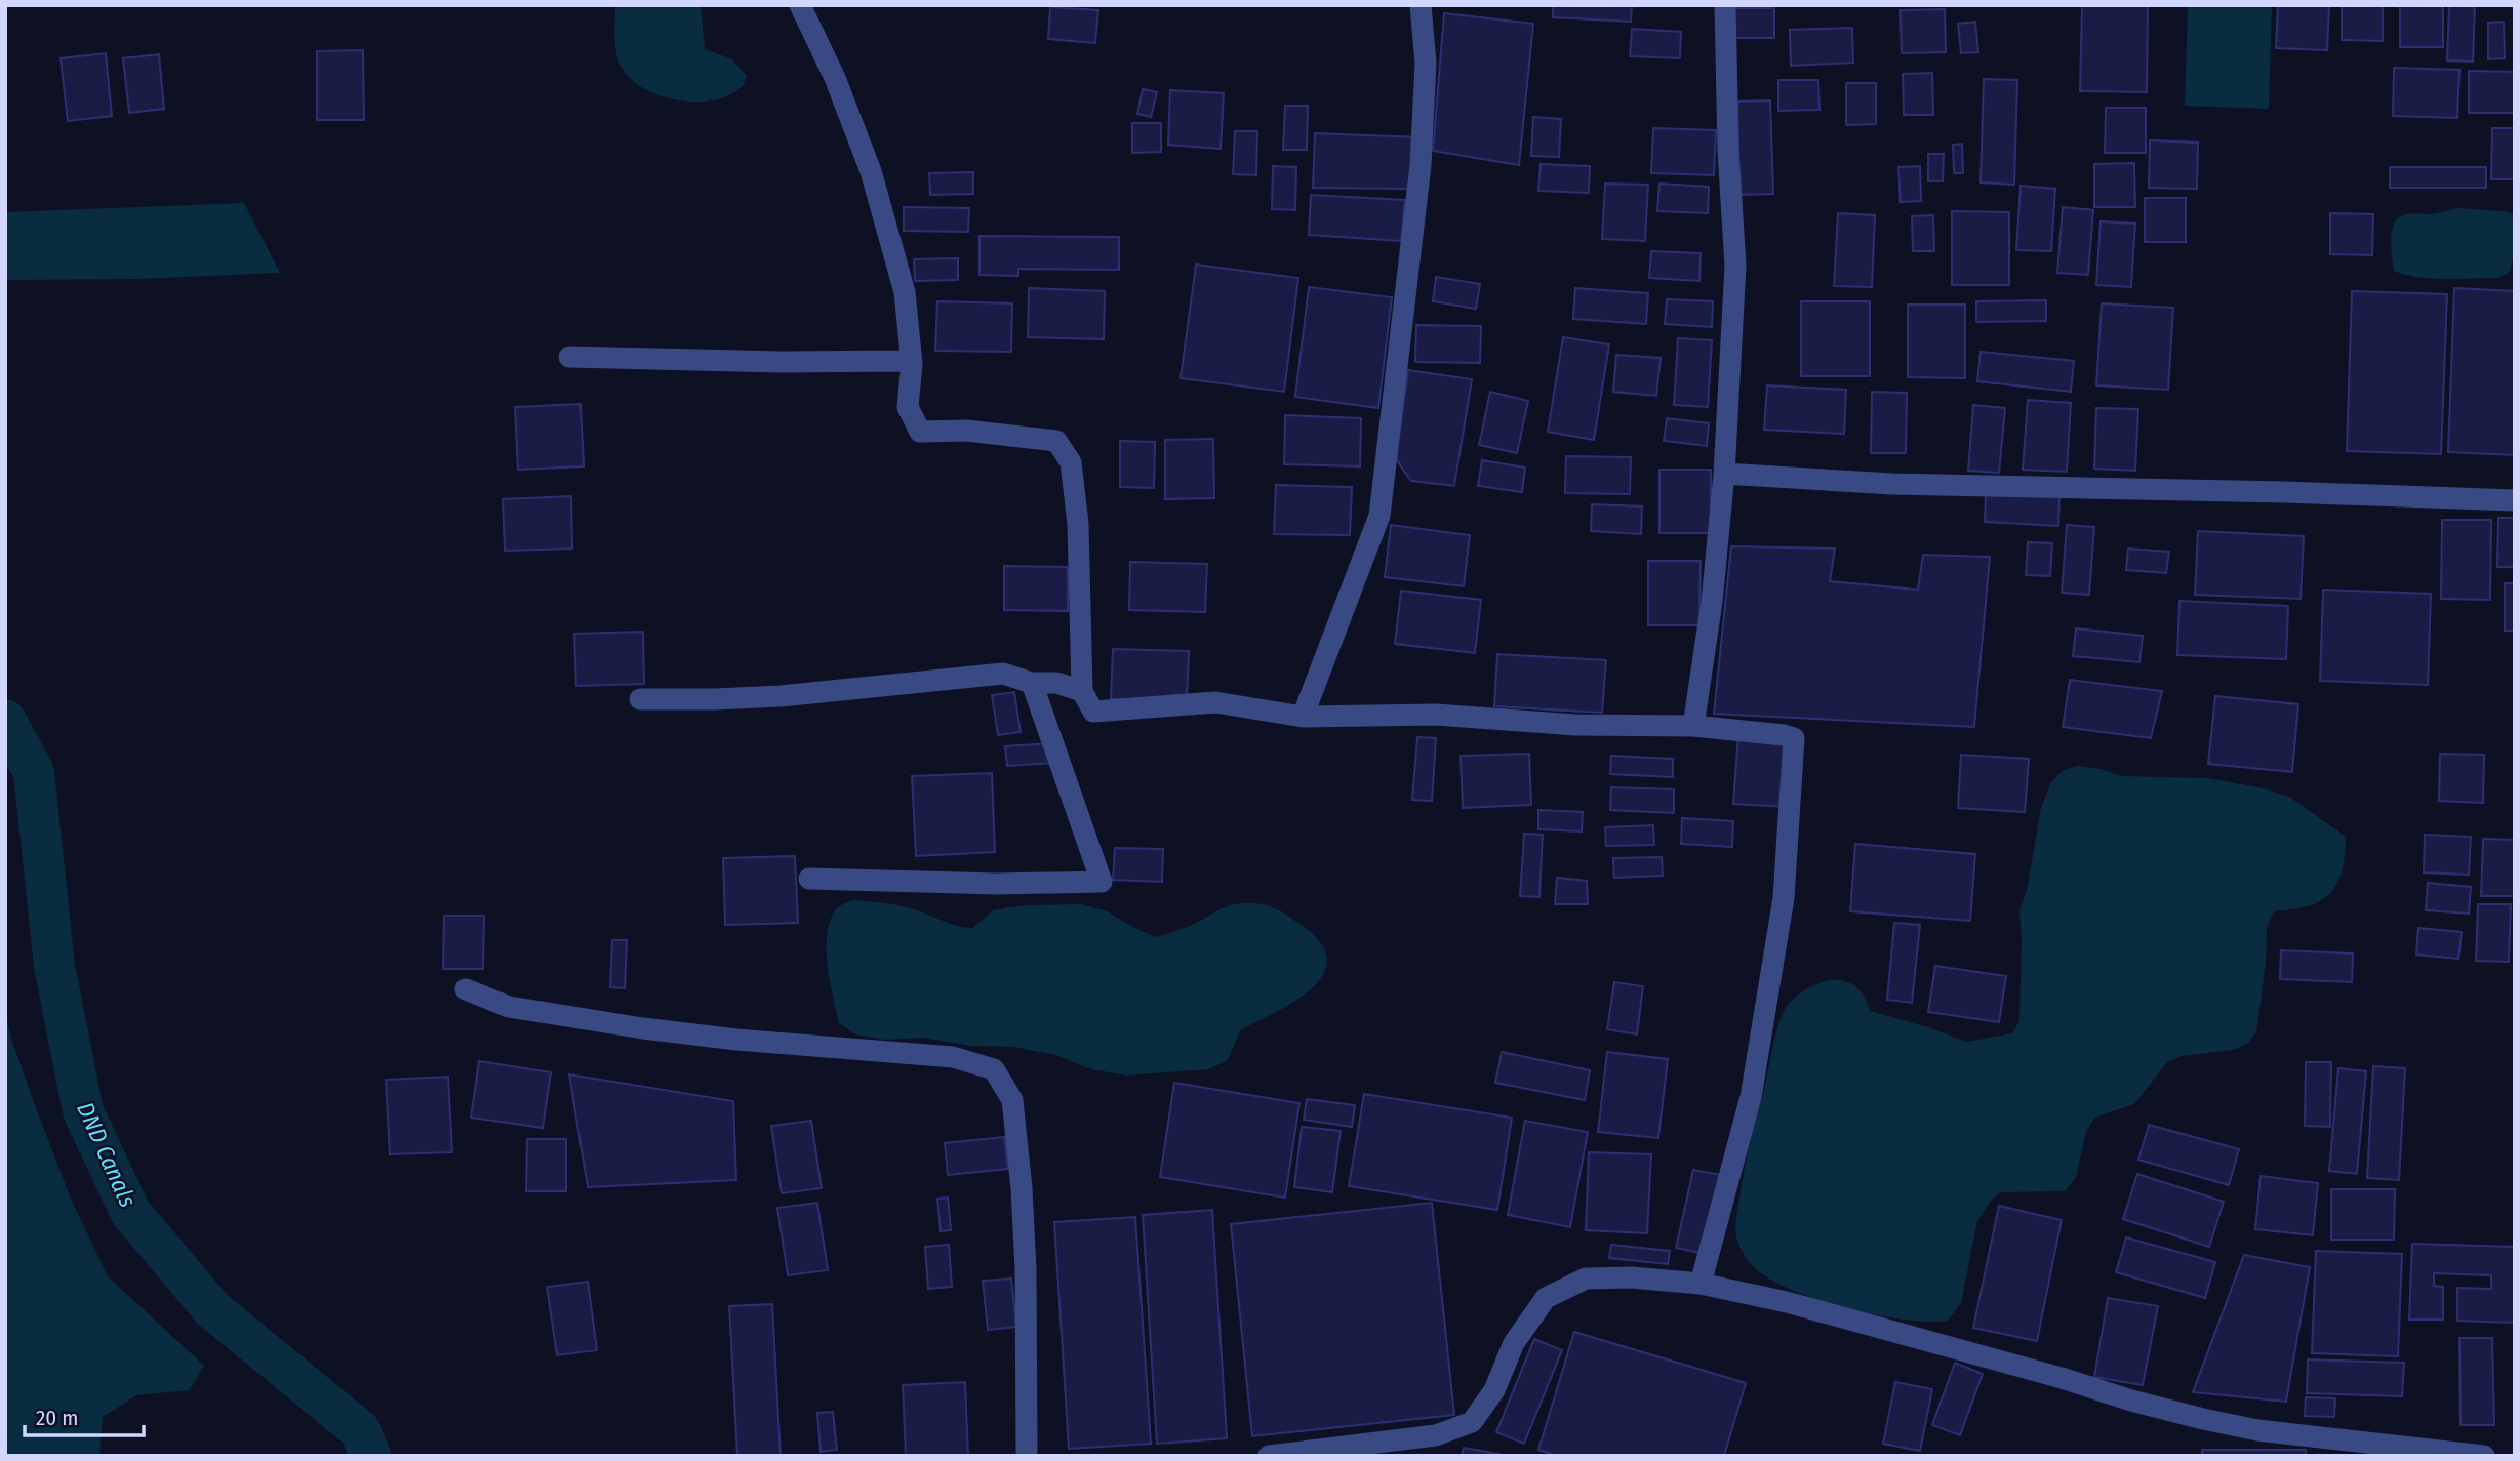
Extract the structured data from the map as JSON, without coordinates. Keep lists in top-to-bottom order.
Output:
{
  "water": ["DND Canals"],
  "scale_bar": "20 m"
}
